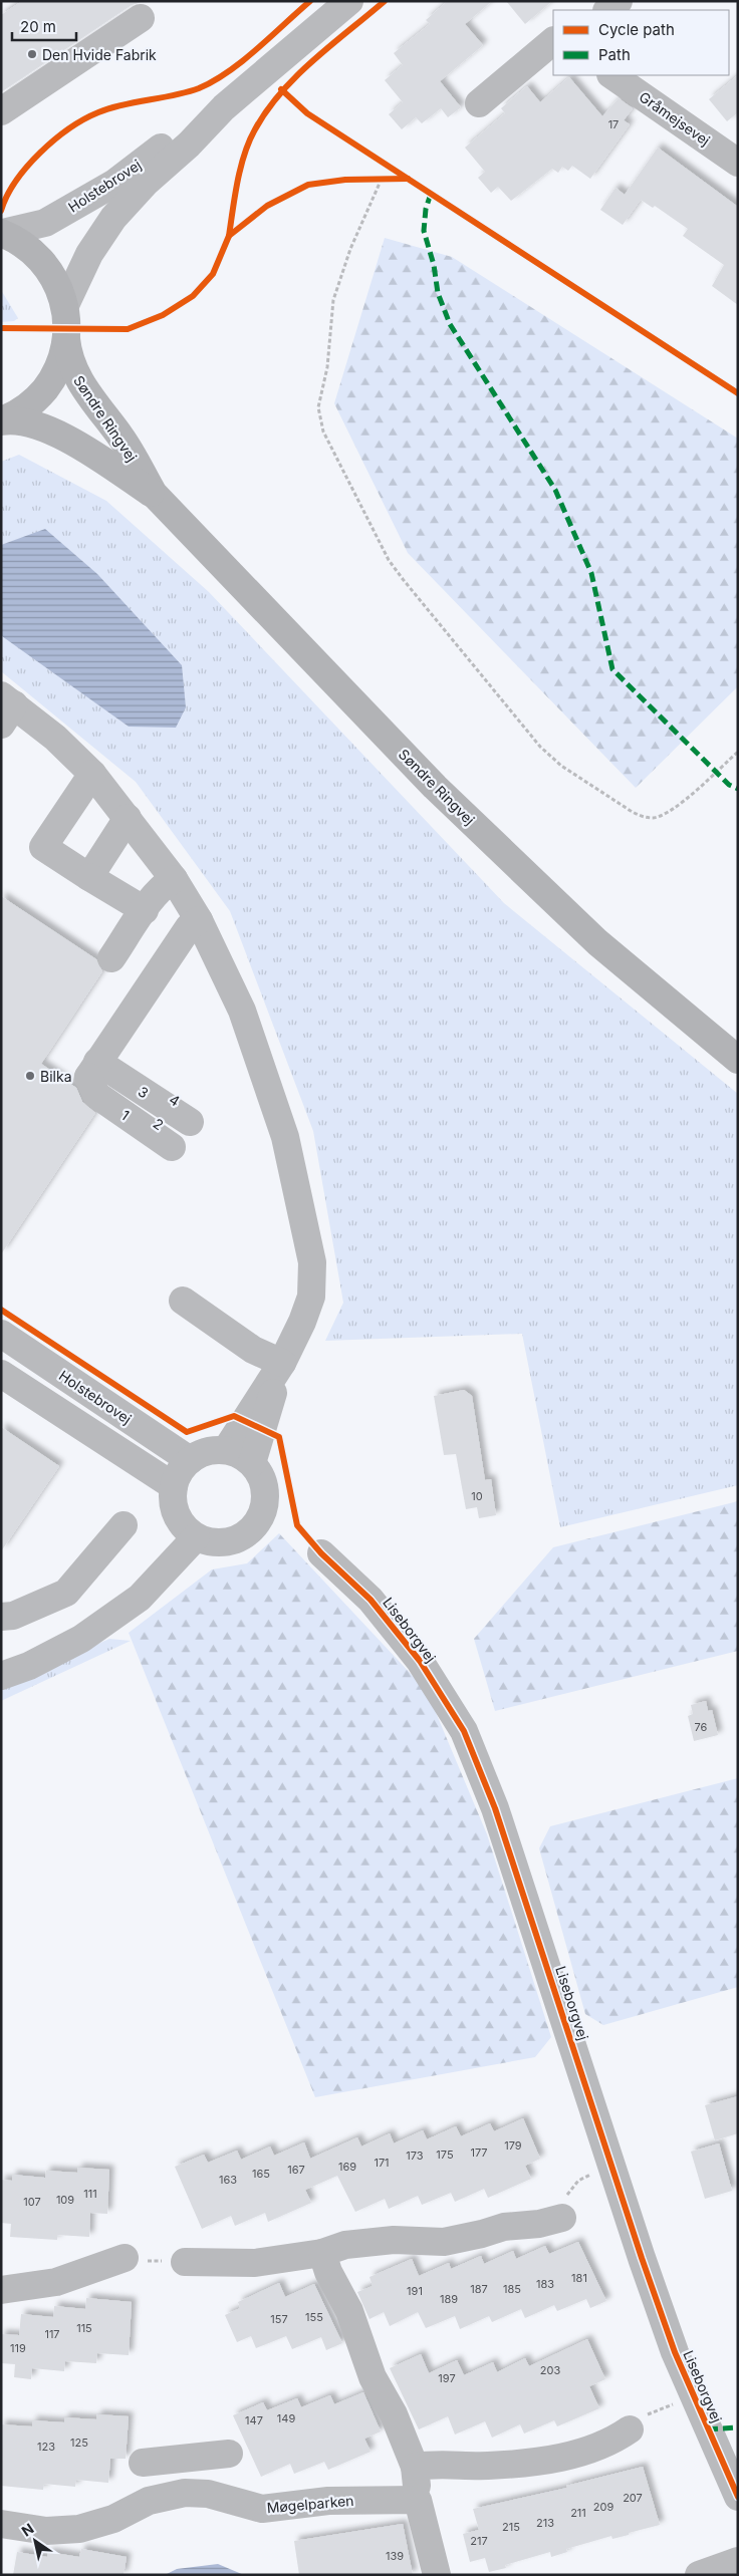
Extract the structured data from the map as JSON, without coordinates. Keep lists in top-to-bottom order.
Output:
{
  "streets": {
    "main road": ["Søndre Ringvej"],
    "street": [
      "Gråmejsevej",
      "Holstebrovej",
      "4",
      "1",
      "Liseborgvej",
      "Møgelparken"
    ]
  },
  "crossings": [
    ["4", "1"]
  ],
  "places": ["Den Hvide Fabrik", "Bilka"],
  "house_numbers": [
    "17",
    "10",
    "76",
    "179",
    "177",
    "175",
    "173",
    "171",
    "169",
    "167",
    "165",
    "163",
    "111",
    "109",
    "107",
    "181",
    "183",
    "187",
    "185",
    "191",
    "189",
    "155",
    "157",
    "115",
    "117",
    "119",
    "203",
    "197",
    "149",
    "147",
    "125",
    "123",
    "207",
    "209",
    "211",
    "213",
    "215",
    "217",
    "139"
  ],
  "legend": ["Cycle path", "Path"],
  "scale_bar": "20 m",
  "north": "top left"
}
